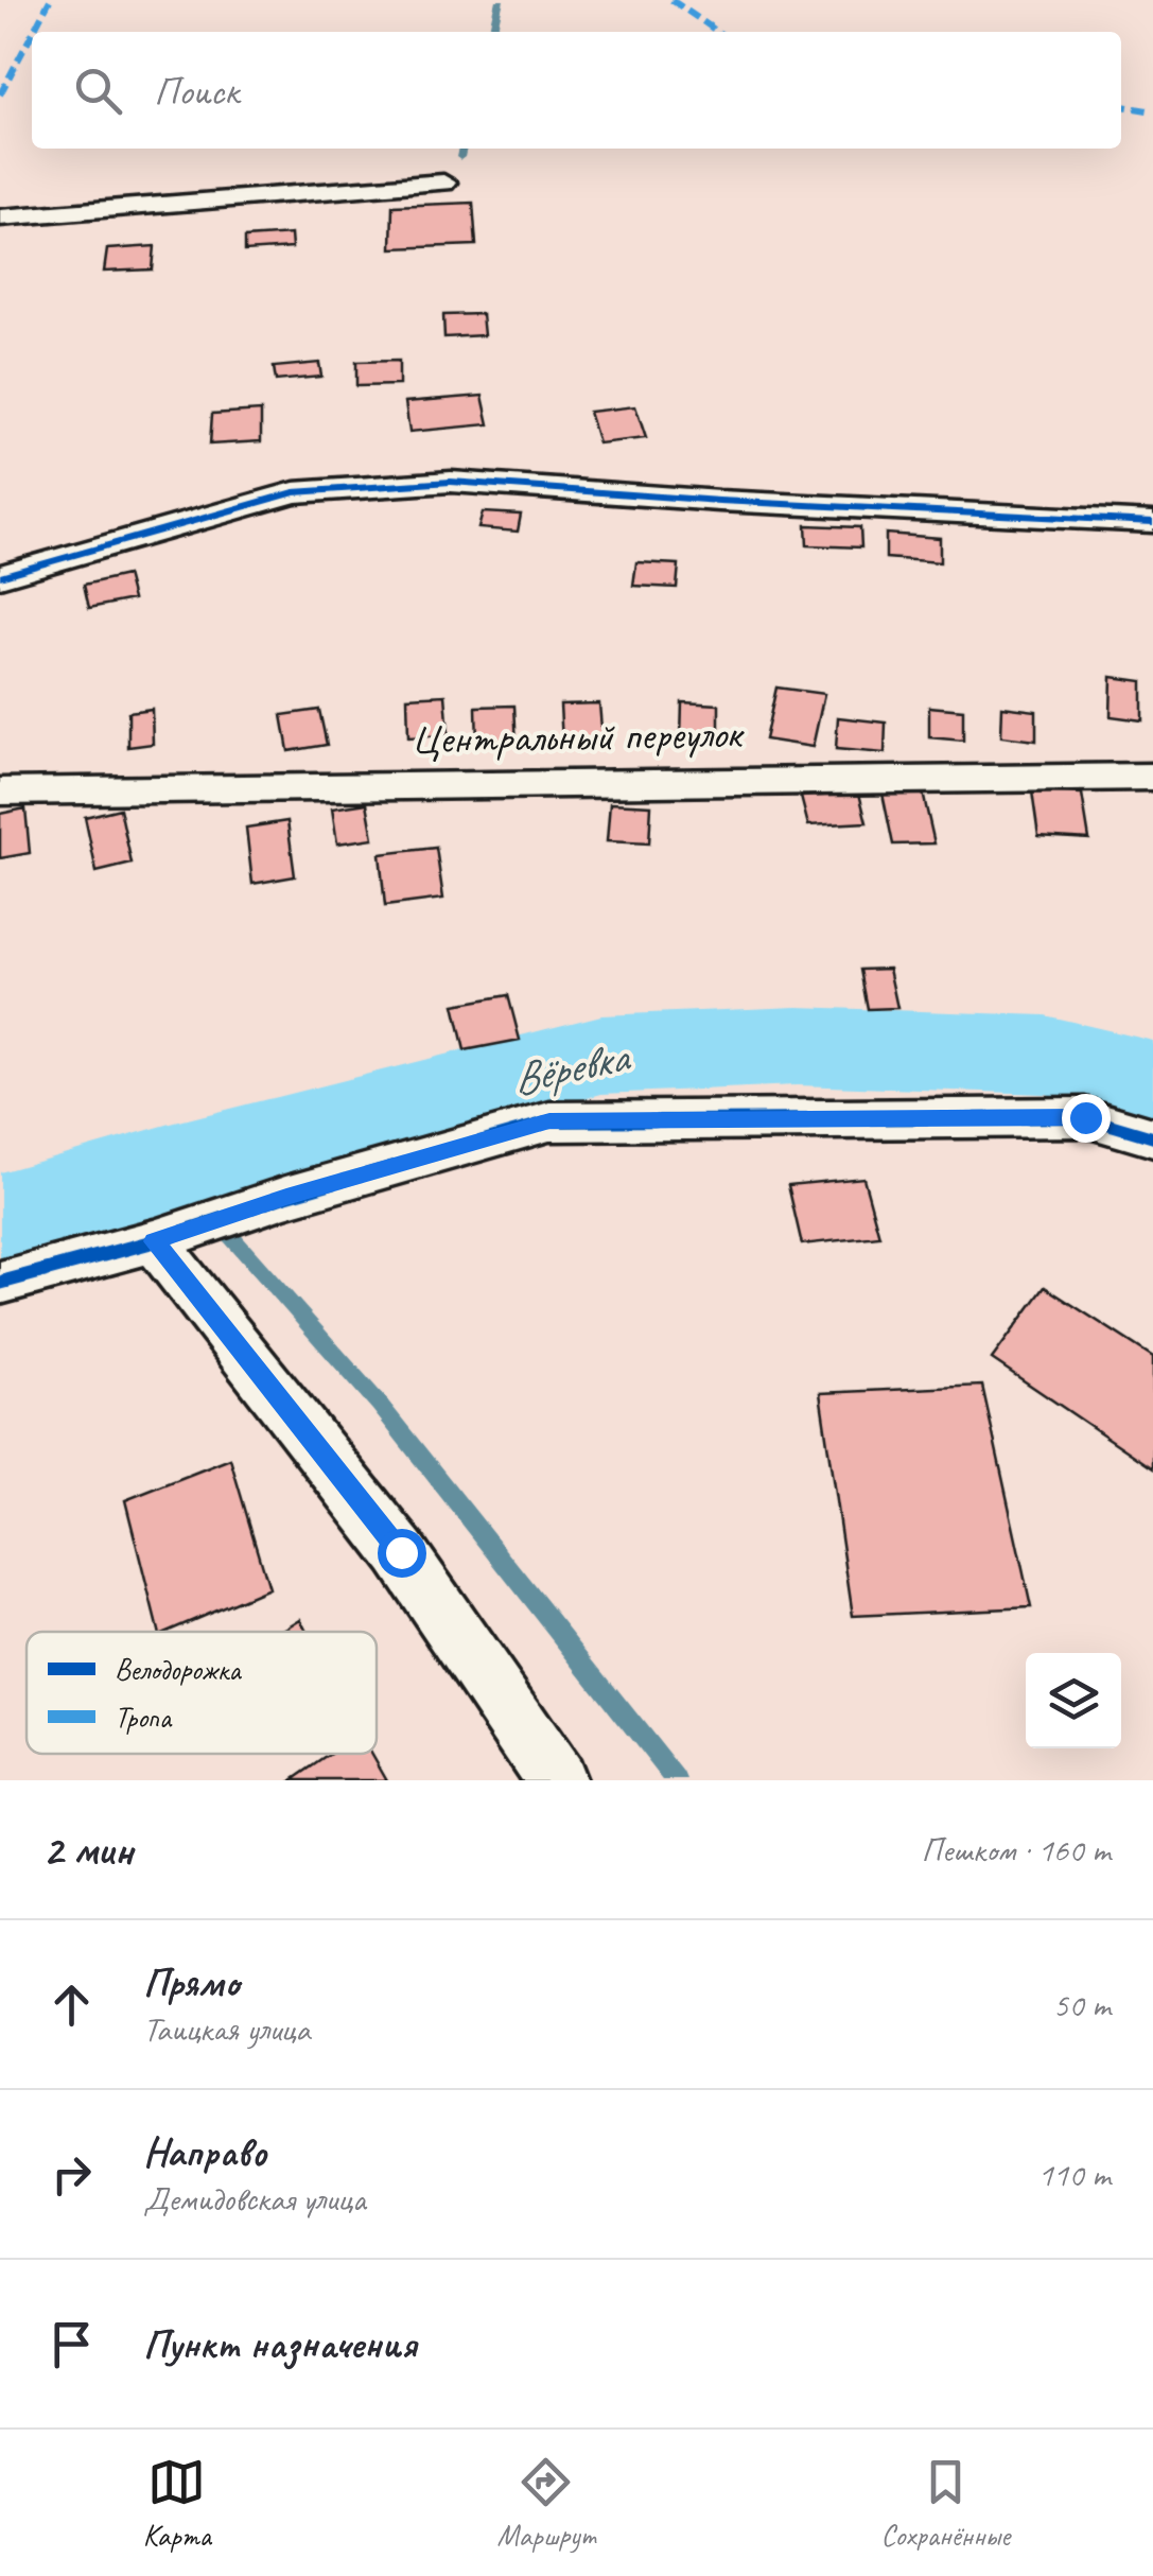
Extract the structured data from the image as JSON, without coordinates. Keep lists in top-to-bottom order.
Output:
{
  "streets": {
    "street": ["Центральный переулок"]
  },
  "water": ["Вёревка"],
  "legend": ["Велодорожка", "Тропа"],
  "page": {
    "search": "Поиск",
    "heading": ["2 мин", "Пешком · 160 m"],
    "list": [
      ["Прямо", "Таицкая улица", "50 m"],
      ["Направо", "Демидовская улица", "110 m"],
      "Пункт назначения"
    ],
    "nav": ["Карта", "Маршрут", "Сохранённые"]
  }
}
